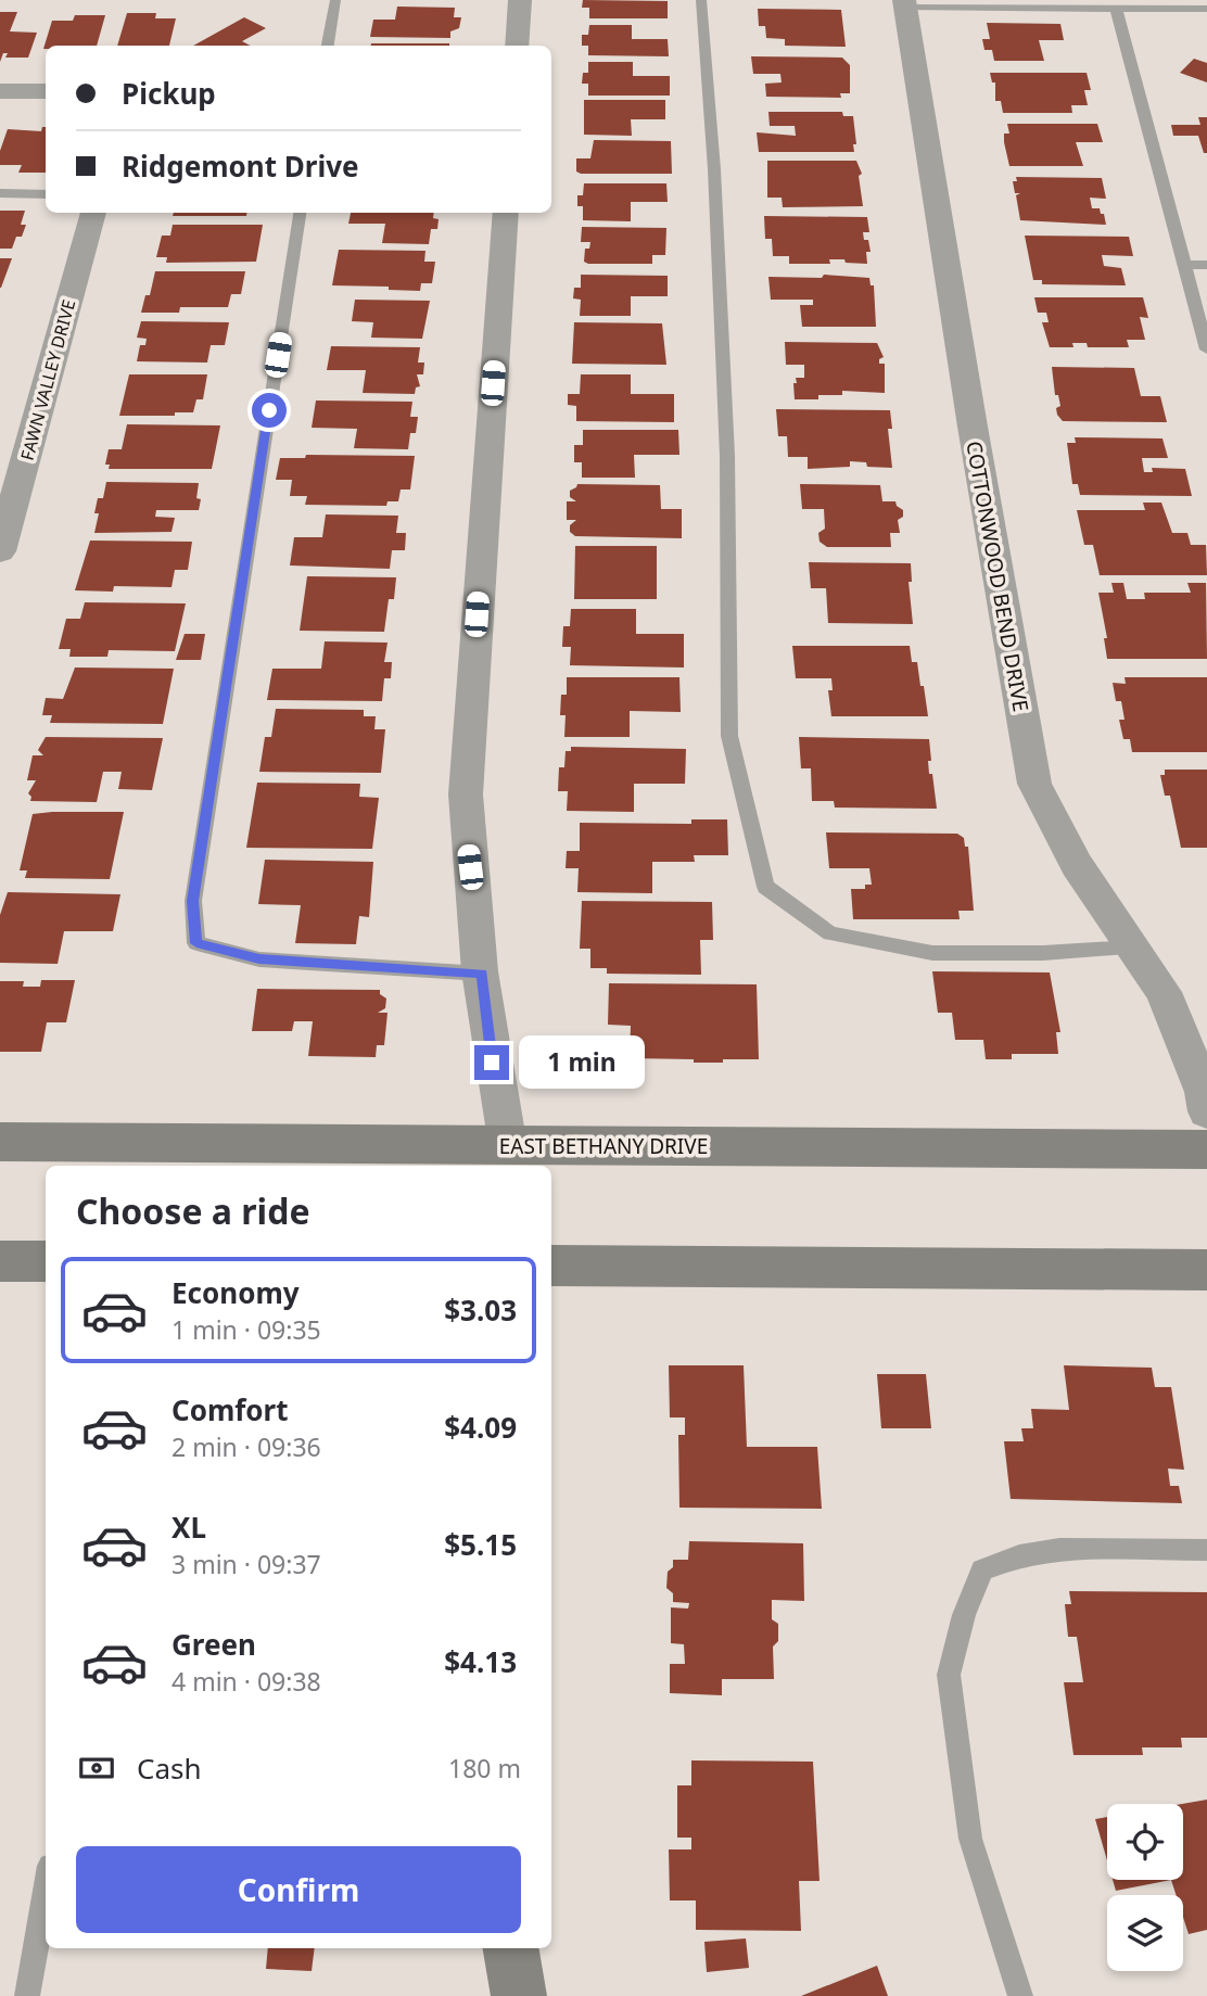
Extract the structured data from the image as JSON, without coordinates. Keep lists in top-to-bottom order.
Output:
{
  "streets": {
    "main road": ["EAST BETHANY DRIVE"],
    "street": ["FAWN VALLEY DRIVE", "COTTONWOOD BEND DRIVE"]
  },
  "page": {
    "banner": ["Pickup", "Ridgemont Drive"],
    "bubble": "1 min",
    "heading": "Choose a ride",
    "list": [
      {
        "name": "Economy",
        "note": "1 min · 09:35",
        "value": "$3.03"
      },
      {
        "name": "Comfort",
        "note": "2 min · 09:36",
        "value": "$4.09"
      },
      {
        "name": "XL",
        "note": "3 min · 09:37",
        "value": "$5.15"
      },
      {
        "name": "Green",
        "note": "4 min · 09:38",
        "value": "$4.13"
      }
    ],
    "pay": ["Cash", "180 m"],
    "buttons": "Confirm"
  }
}
